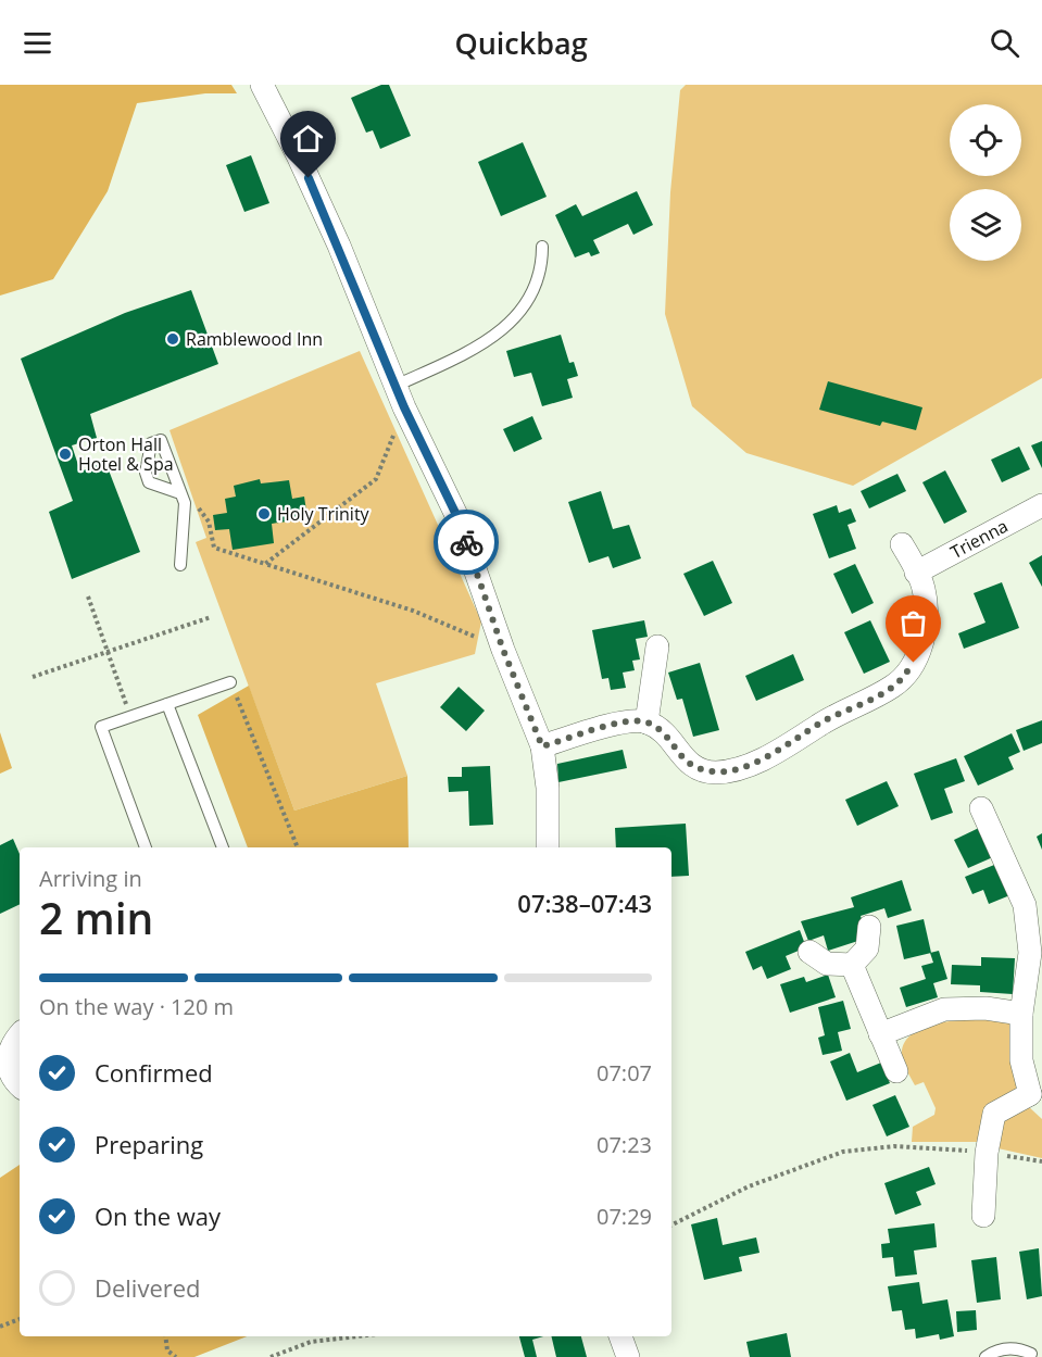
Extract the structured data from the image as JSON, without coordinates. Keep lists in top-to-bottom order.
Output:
{
  "streets": {
    "street": ["Trienna"]
  },
  "places": ["Ramblewood Inn", "Orton Hall Hotel & Spa", "Holy Trinity"],
  "page": {
    "header": "Quickbag",
    "heading": ["2 min", "Arriving in", "07:38–07:43"],
    "bar": "On the way · 120 m",
    "list": [
      ["Confirmed", "07:07"],
      ["Preparing", "07:23"],
      ["On the way", "07:29"],
      "Delivered"
    ]
  }
}
